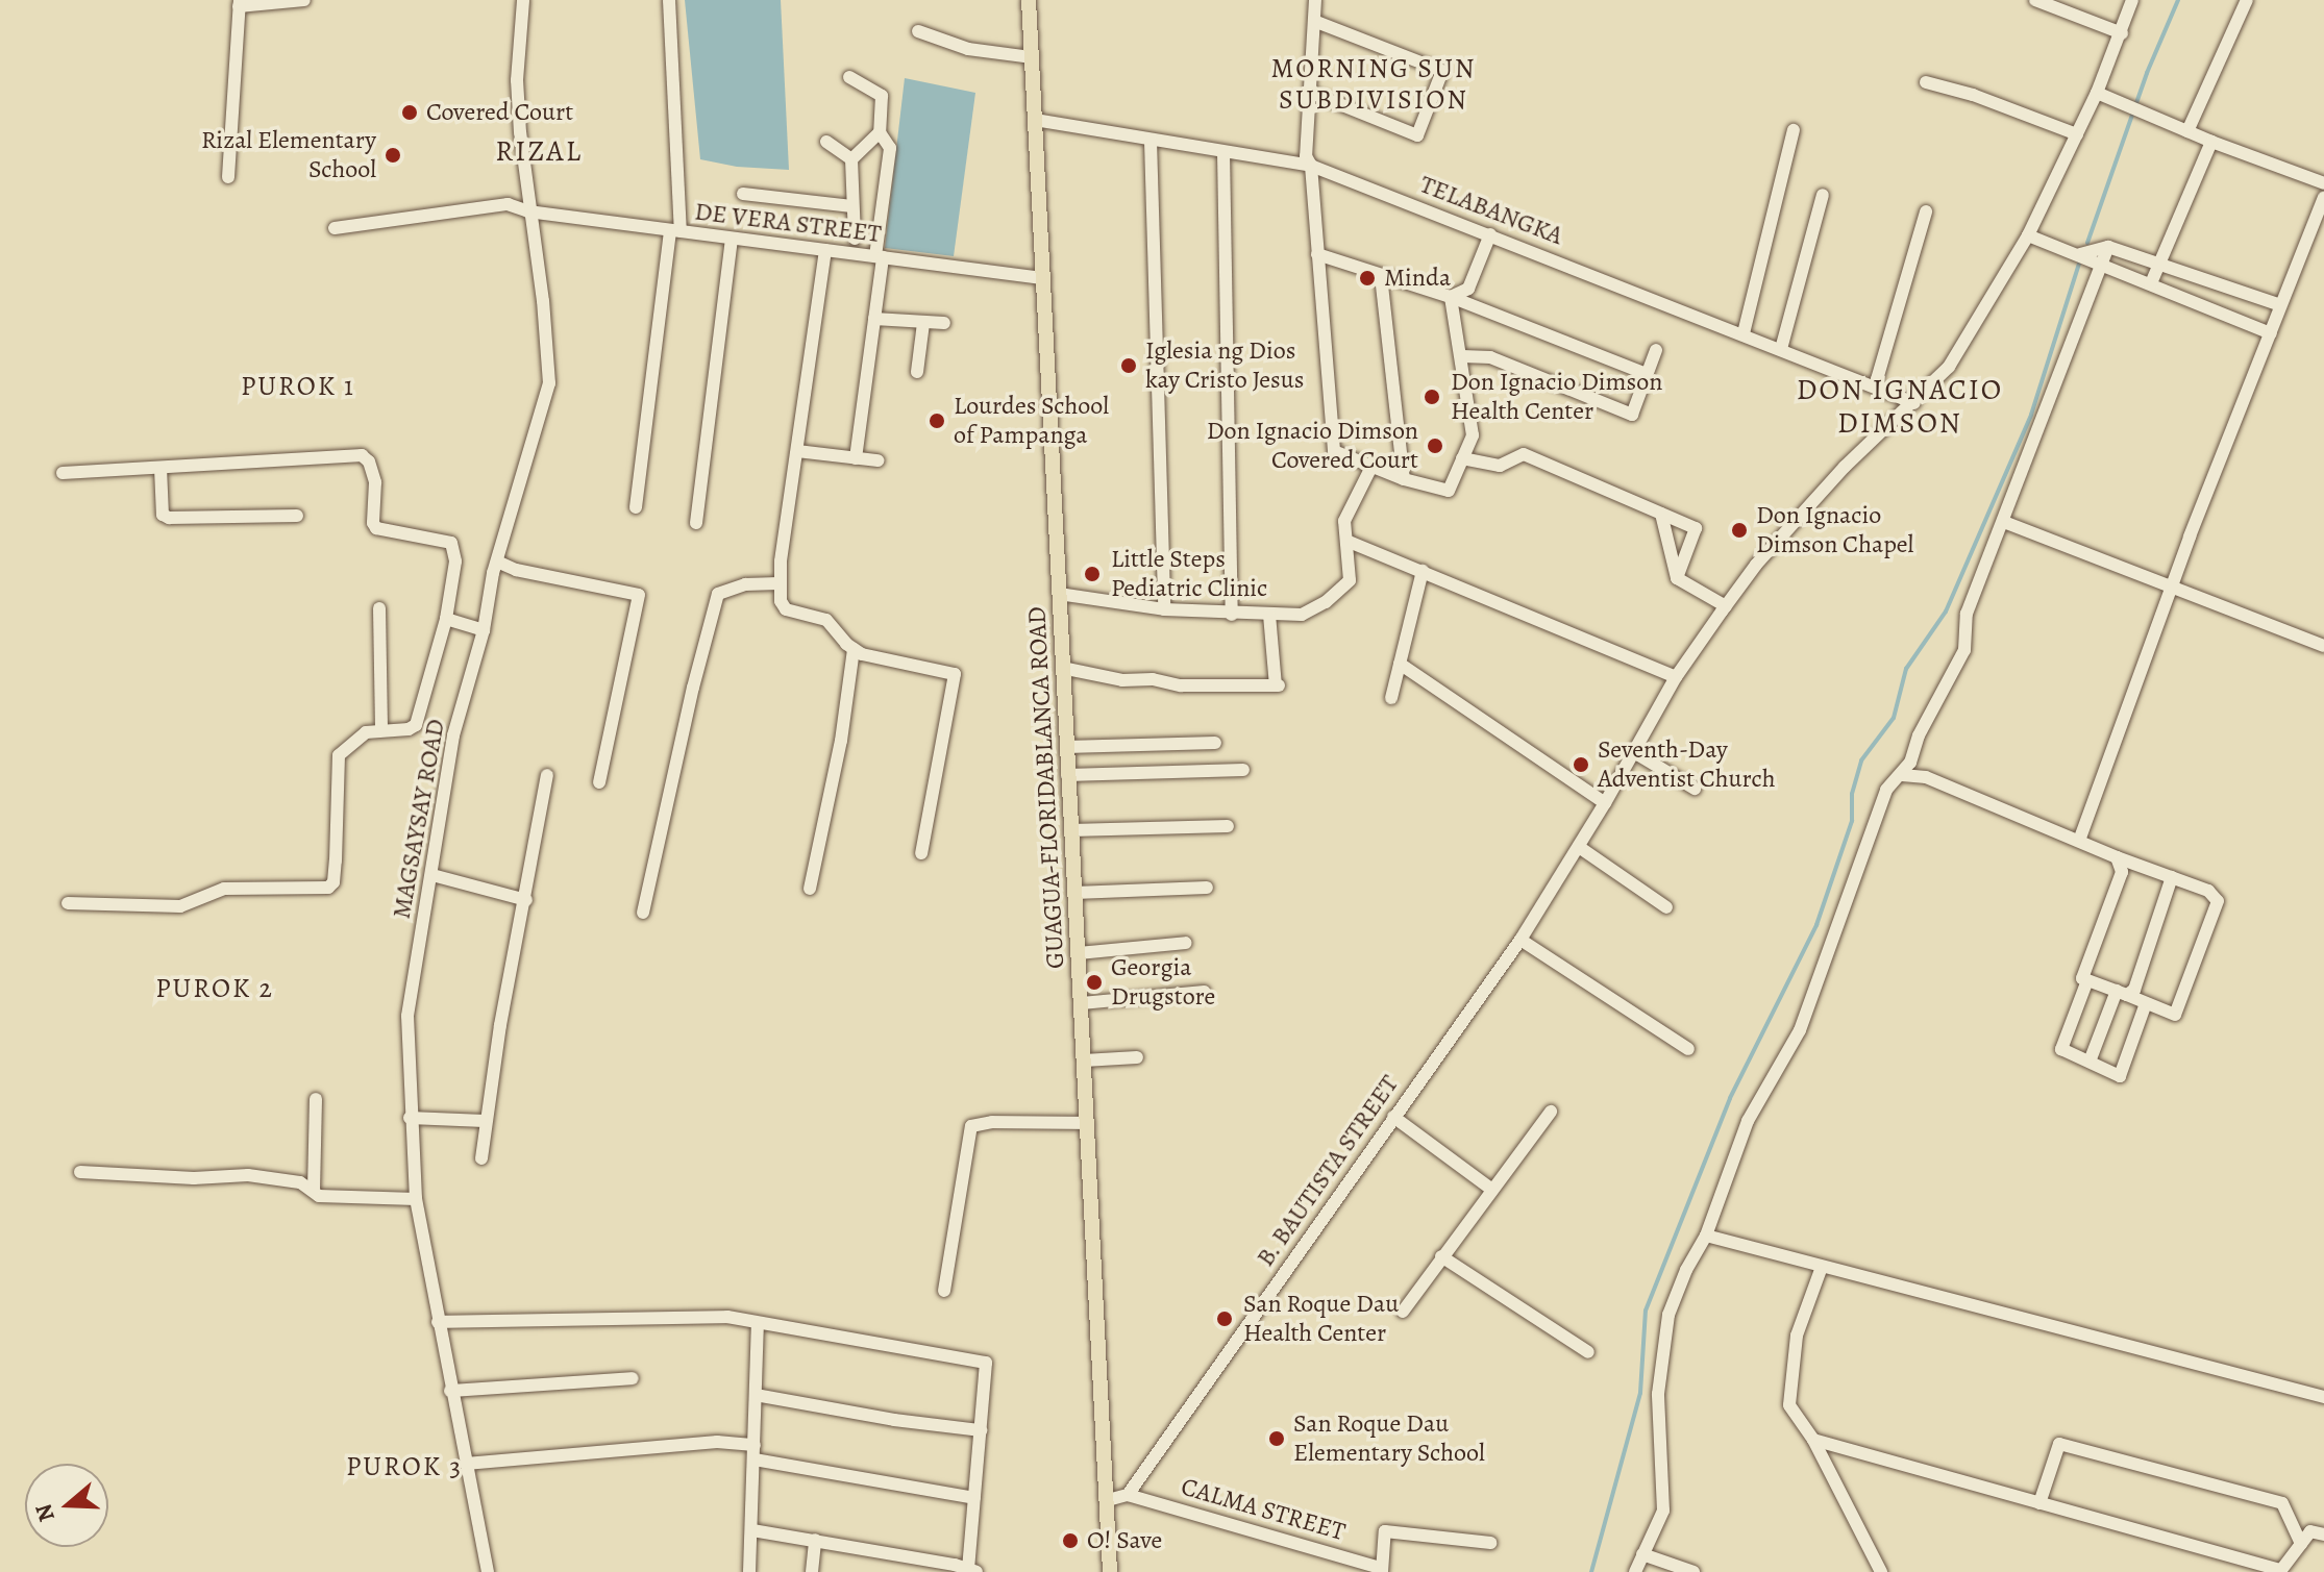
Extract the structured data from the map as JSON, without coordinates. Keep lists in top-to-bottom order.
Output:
{
  "streets": {
    "main road": ["GUAGUA-FLORIDABLANCA ROAD"],
    "street": [
      "TELABANGKA",
      "DE VERA STREET",
      "MAGSAYSAY ROAD",
      "B. BAUTISTA STREET",
      "CALMA STREET"
    ]
  },
  "crossings": [
    ["TELABANGKA", "GUAGUA-FLORIDABLANCA ROAD"],
    ["TELABANGKA", "B. BAUTISTA STREET"],
    ["DE VERA STREET", "GUAGUA-FLORIDABLANCA ROAD"],
    ["DE VERA STREET", "MAGSAYSAY ROAD"],
    ["B. BAUTISTA STREET", "CALMA STREET"]
  ],
  "districts": [
    "MORNING SUN SUBDIVISION",
    "RIZAL",
    "PUROK 1",
    "DON IGNACIO DIMSON",
    "PUROK 2",
    "PUROK 3"
  ],
  "places": [
    "Covered Court",
    "Rizal Elementary School",
    "Minda",
    "Iglesia ng Dios kay Cristo Jesus",
    "Don Ignacio Dimson Health Center",
    "Lourdes School of Pampanga",
    "Don Ignacio Dimson Covered Court",
    "Don Ignacio Dimson Chapel",
    "Little Steps Pediatric Clinic",
    "Seventh-Day Adventist Church",
    "Georgia Drugstore",
    "San Roque Dau Health Center",
    "San Roque Dau Elementary School",
    "O! Save"
  ],
  "north": "left"
}
